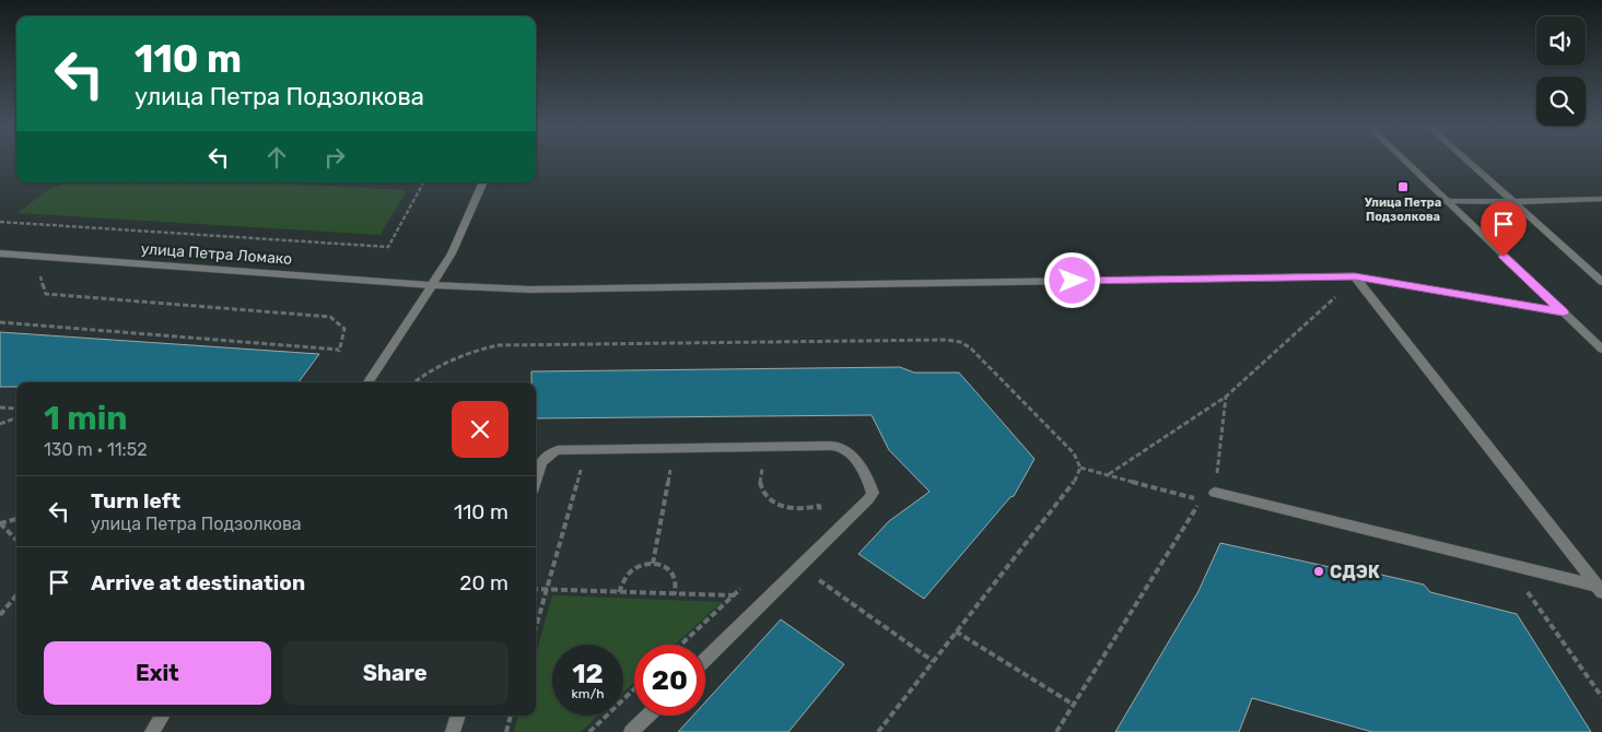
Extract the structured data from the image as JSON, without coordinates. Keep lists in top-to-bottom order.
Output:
{
  "streets": {
    "street": ["улица Петра Ломако"]
  },
  "places": {
    "transit": ["Улица Петра Подзолкова"],
    "other": ["СДЭК"]
  },
  "page": {
    "turn": ["110 m", "улица Петра Подзолкова"],
    "heading": ["1 min", "130 m · 11:52"],
    "list": [
      {
        "name": "Turn left",
        "note": "улица Петра Подзолкова",
        "value": "110 m"
      },
      {
        "name": "Arrive at destination",
        "value": "20 m"
      }
    ],
    "buttons": ["Exit", "Share"],
    "speed": "12 km/h",
    "limit": "20"
  }
}
